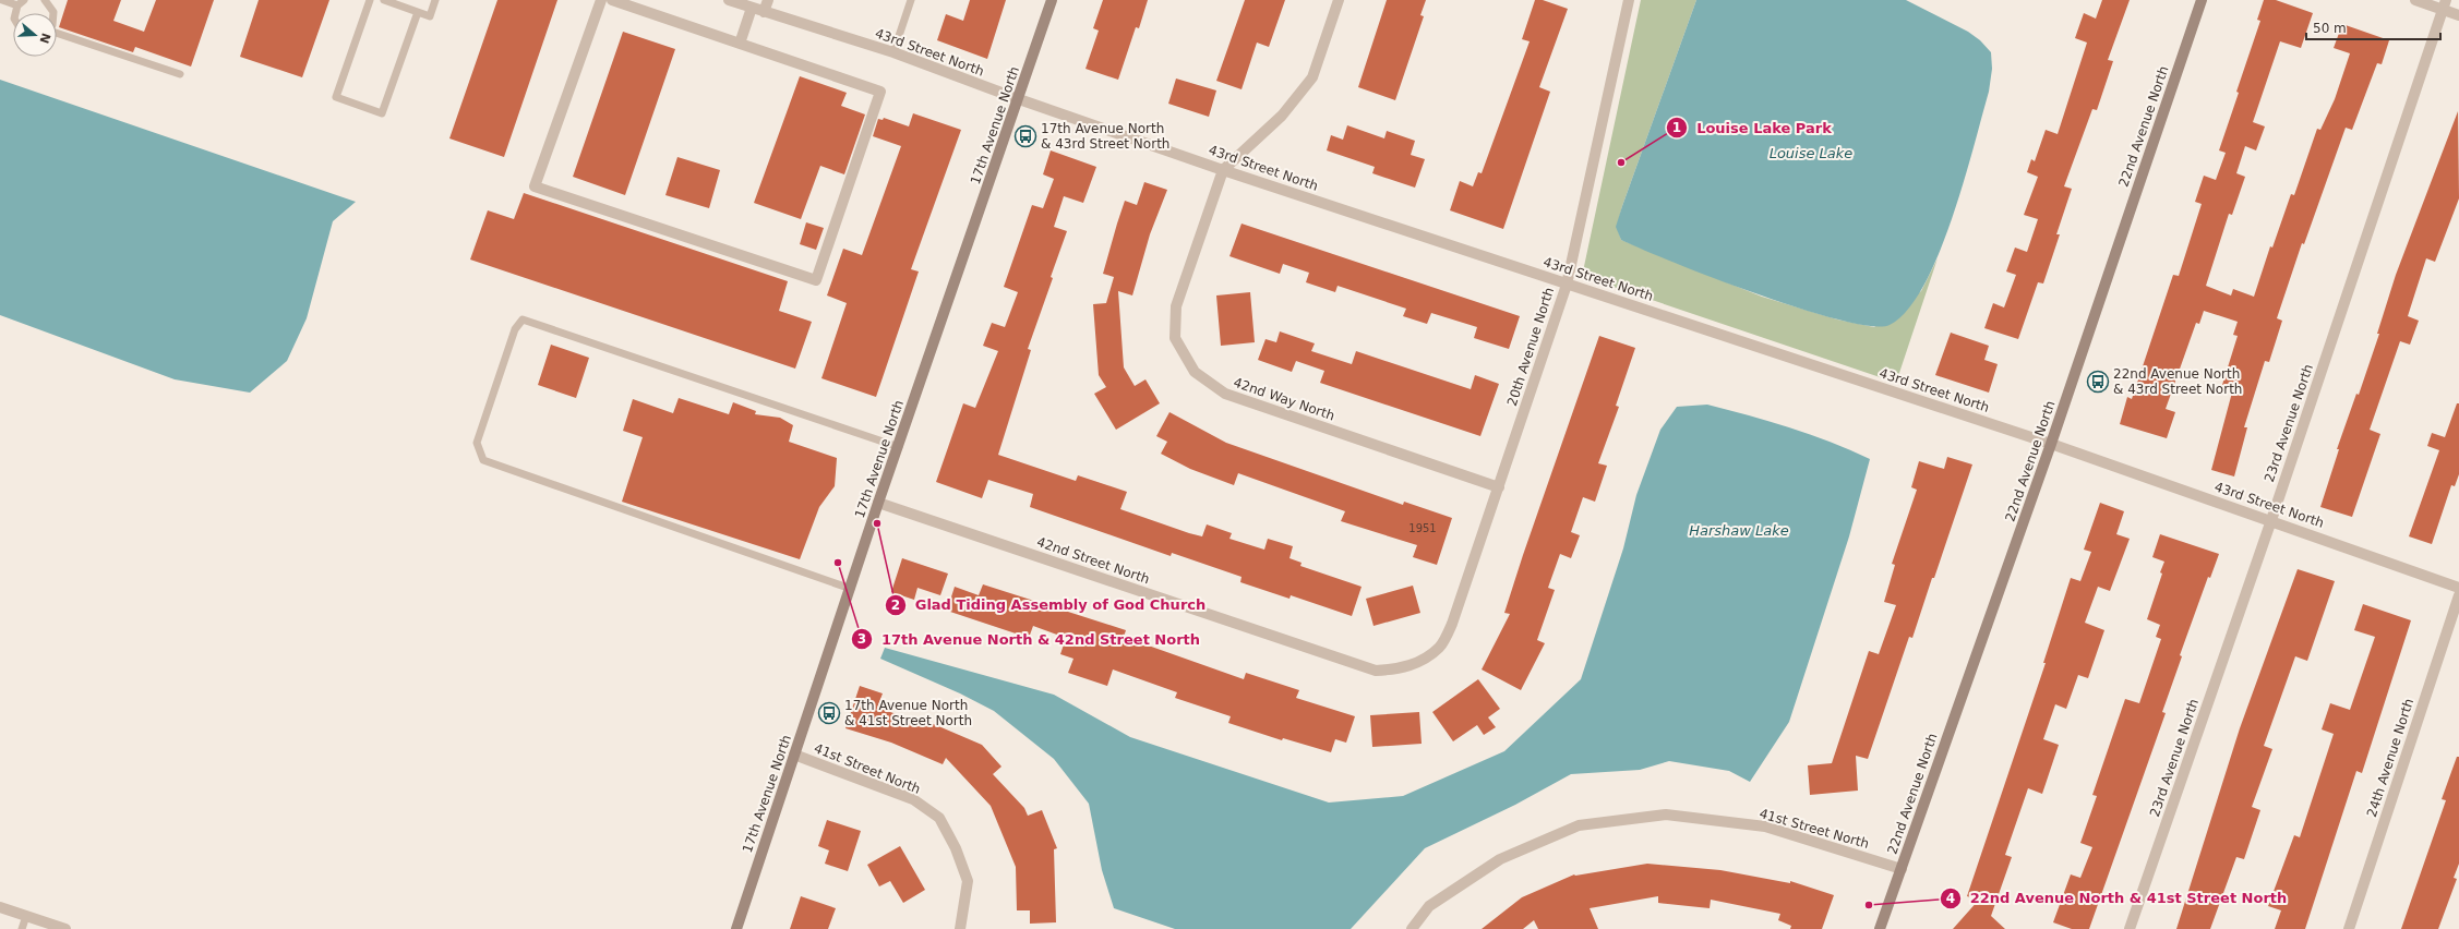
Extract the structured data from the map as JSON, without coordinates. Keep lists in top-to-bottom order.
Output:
{
  "streets": {
    "street": [
      "43rd Street North",
      "17th Avenue North",
      "22nd Avenue North",
      "20th Avenue North",
      "42nd Way North",
      "23rd Avenue North",
      "42nd Street North",
      "24th Avenue North",
      "41st Street North"
    ]
  },
  "crossings": [
    ["43rd Street North", "17th Avenue North"],
    ["43rd Street North", "22nd Avenue North"],
    ["43rd Street North", "20th Avenue North"],
    ["43rd Street North", "42nd Way North"],
    ["43rd Street North", "23rd Avenue North"],
    ["17th Avenue North", "42nd Street North"],
    ["17th Avenue North", "41st Street North"],
    ["22nd Avenue North", "41st Street North"],
    ["20th Avenue North", "42nd Way North"],
    ["20th Avenue North", "42nd Street North"]
  ],
  "water": ["Louise Lake", "Harshaw Lake"],
  "places": {
    "bus stop": ["17th Avenue North & 43rd Street North", "22nd Avenue North & 43rd Street North", "17th Avenue North & 41st Street North"],
    "other": [
      "Louise Lake Park",
      "Glad Tiding Assembly of God Church",
      "17th Avenue North & 42nd Street North",
      "22nd Avenue North & 41st Street North"
    ]
  },
  "house_numbers": ["1951"],
  "scale_bar": "50 m",
  "north": "right"
}
